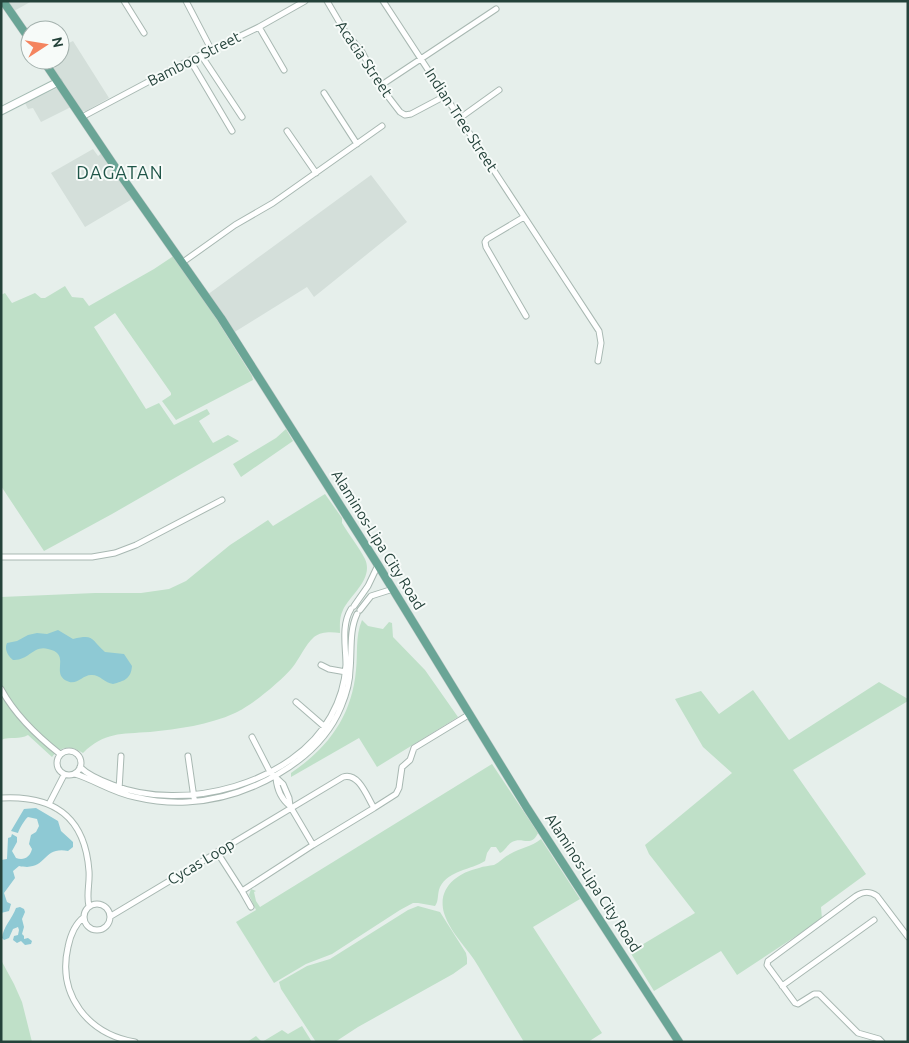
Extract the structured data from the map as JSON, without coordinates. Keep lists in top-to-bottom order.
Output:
{
  "streets": {
    "main road": ["Alaminos-Lipa City Road"],
    "street": [
      "Bamboo Street",
      "Acacia Street",
      "Indian Tree Street",
      "Cycas Loop"
    ]
  },
  "crossings": [
    ["Bamboo Street", "Alaminos-Lipa City Road"],
    ["Acacia Street", "Indian Tree Street"]
  ],
  "districts": ["DAGATAN"],
  "north": "right"
}
